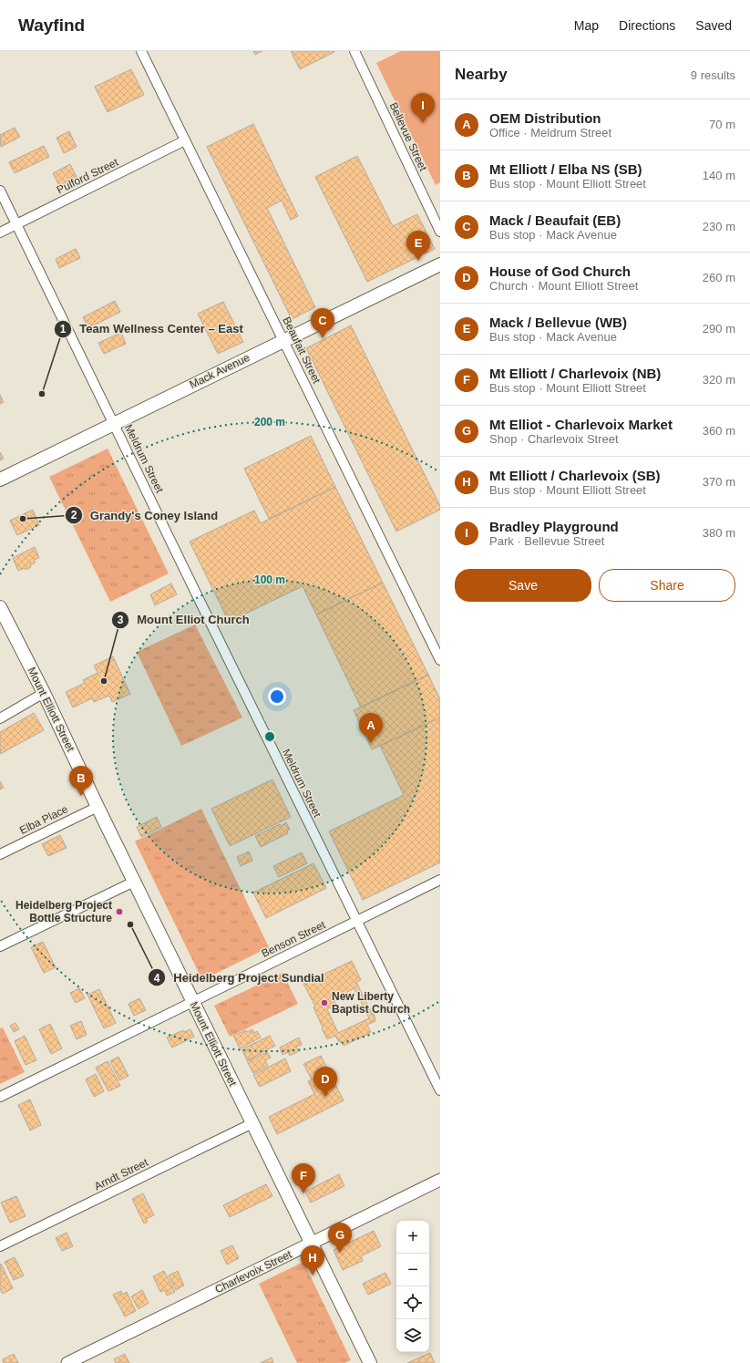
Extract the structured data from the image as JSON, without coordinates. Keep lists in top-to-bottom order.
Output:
{
  "streets": {
    "main road": ["Mack Avenue", "Mount Elliott Street"],
    "street": [
      "Bellevue Street",
      "Pulford Street",
      "Beaufait Street",
      "Meldrum Street",
      "Elba Place",
      "Benson Street",
      "Arndt Street",
      "Charlevoix Street"
    ]
  },
  "crossings": [
    ["Pulford Street", "Beaufait Street"],
    ["Pulford Street", "Meldrum Street"],
    ["Beaufait Street", "Mack Avenue"],
    ["Mack Avenue", "Meldrum Street"],
    ["Meldrum Street", "Benson Street"],
    ["Mount Elliott Street", "Elba Place"],
    ["Mount Elliott Street", "Benson Street"],
    ["Mount Elliott Street", "Arndt Street"],
    ["Mount Elliott Street", "Charlevoix Street"]
  ],
  "places": [
    "Team Wellness Center – East",
    "Grandy's Coney Island",
    "Mount Elliot Church",
    "Heidelberg Project Bottle Structure",
    "Heidelberg Project Sundial",
    "New Liberty Baptist Church"
  ],
  "page": {
    "header": "Wayfind",
    "nav": ["Map", "Directions", "Saved"],
    "heading": ["Nearby", "9 results"],
    "pins": [
      "I",
      "E",
      "C",
      "A",
      "B",
      "D",
      "F",
      "G",
      "H"
    ],
    "list": [
      {
        "mark": "A",
        "name": "OEM Distribution",
        "note": "Office · Meldrum Street",
        "value": "70 m"
      },
      {
        "mark": "B",
        "name": "Mt Elliott / Elba NS (SB)",
        "note": "Bus stop · Mount Elliott Street",
        "value": "140 m"
      },
      {
        "mark": "C",
        "name": "Mack / Beaufait (EB)",
        "note": "Bus stop · Mack Avenue",
        "value": "230 m"
      },
      {
        "mark": "D",
        "name": "House of God Church",
        "note": "Church · Mount Elliott Street",
        "value": "260 m"
      },
      {
        "mark": "E",
        "name": "Mack / Bellevue (WB)",
        "note": "Bus stop · Mack Avenue",
        "value": "290 m"
      },
      {
        "mark": "F",
        "name": "Mt Elliott / Charlevoix (NB)",
        "note": "Bus stop · Mount Elliott Street",
        "value": "320 m"
      },
      {
        "mark": "G",
        "name": "Mt Elliot - Charlevoix Market",
        "note": "Shop · Charlevoix Street",
        "value": "360 m"
      },
      {
        "mark": "H",
        "name": "Mt Elliott / Charlevoix (SB)",
        "note": "Bus stop · Mount Elliott Street",
        "value": "370 m"
      },
      {
        "mark": "I",
        "name": "Bradley Playground",
        "note": "Park · Bellevue Street",
        "value": "380 m"
      }
    ],
    "buttons": ["Save", "Share"],
    "map_buttons": ["+", "−"]
  },
  "rings": ["200 m", "100 m"]
}
